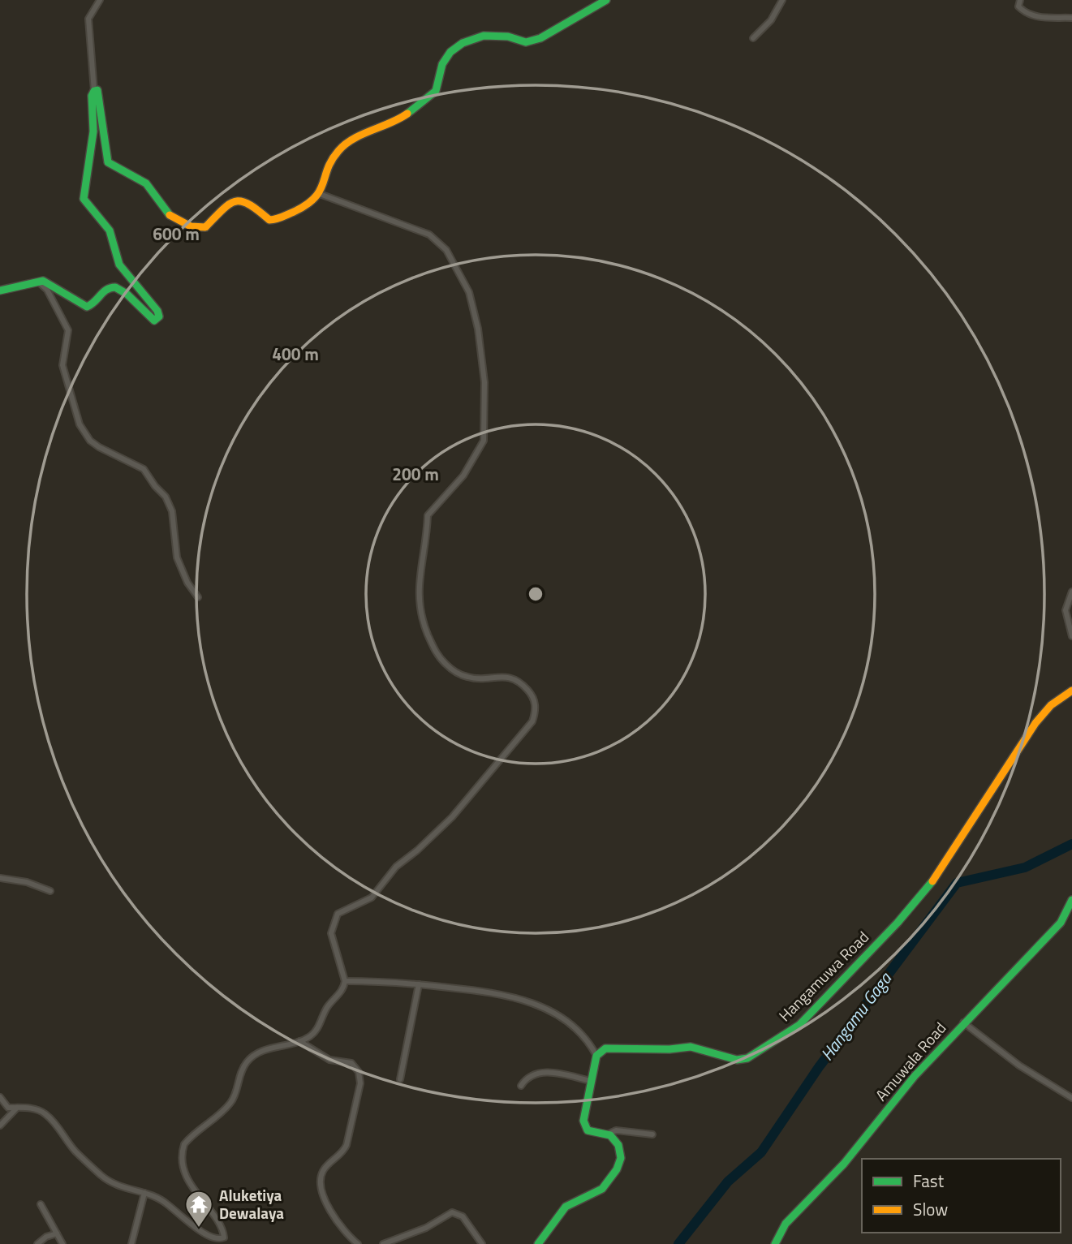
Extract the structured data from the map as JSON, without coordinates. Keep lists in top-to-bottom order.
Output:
{
  "streets": {
    "street": ["Hangamuwa Road", "Amuwala Road"]
  },
  "water": ["Hangamu Gaga"],
  "places": {
    "temple": ["Aluketiya Dewalaya"]
  },
  "legend": ["Fast", "Slow"],
  "rings": ["600 m", "400 m", "200 m"]
}
